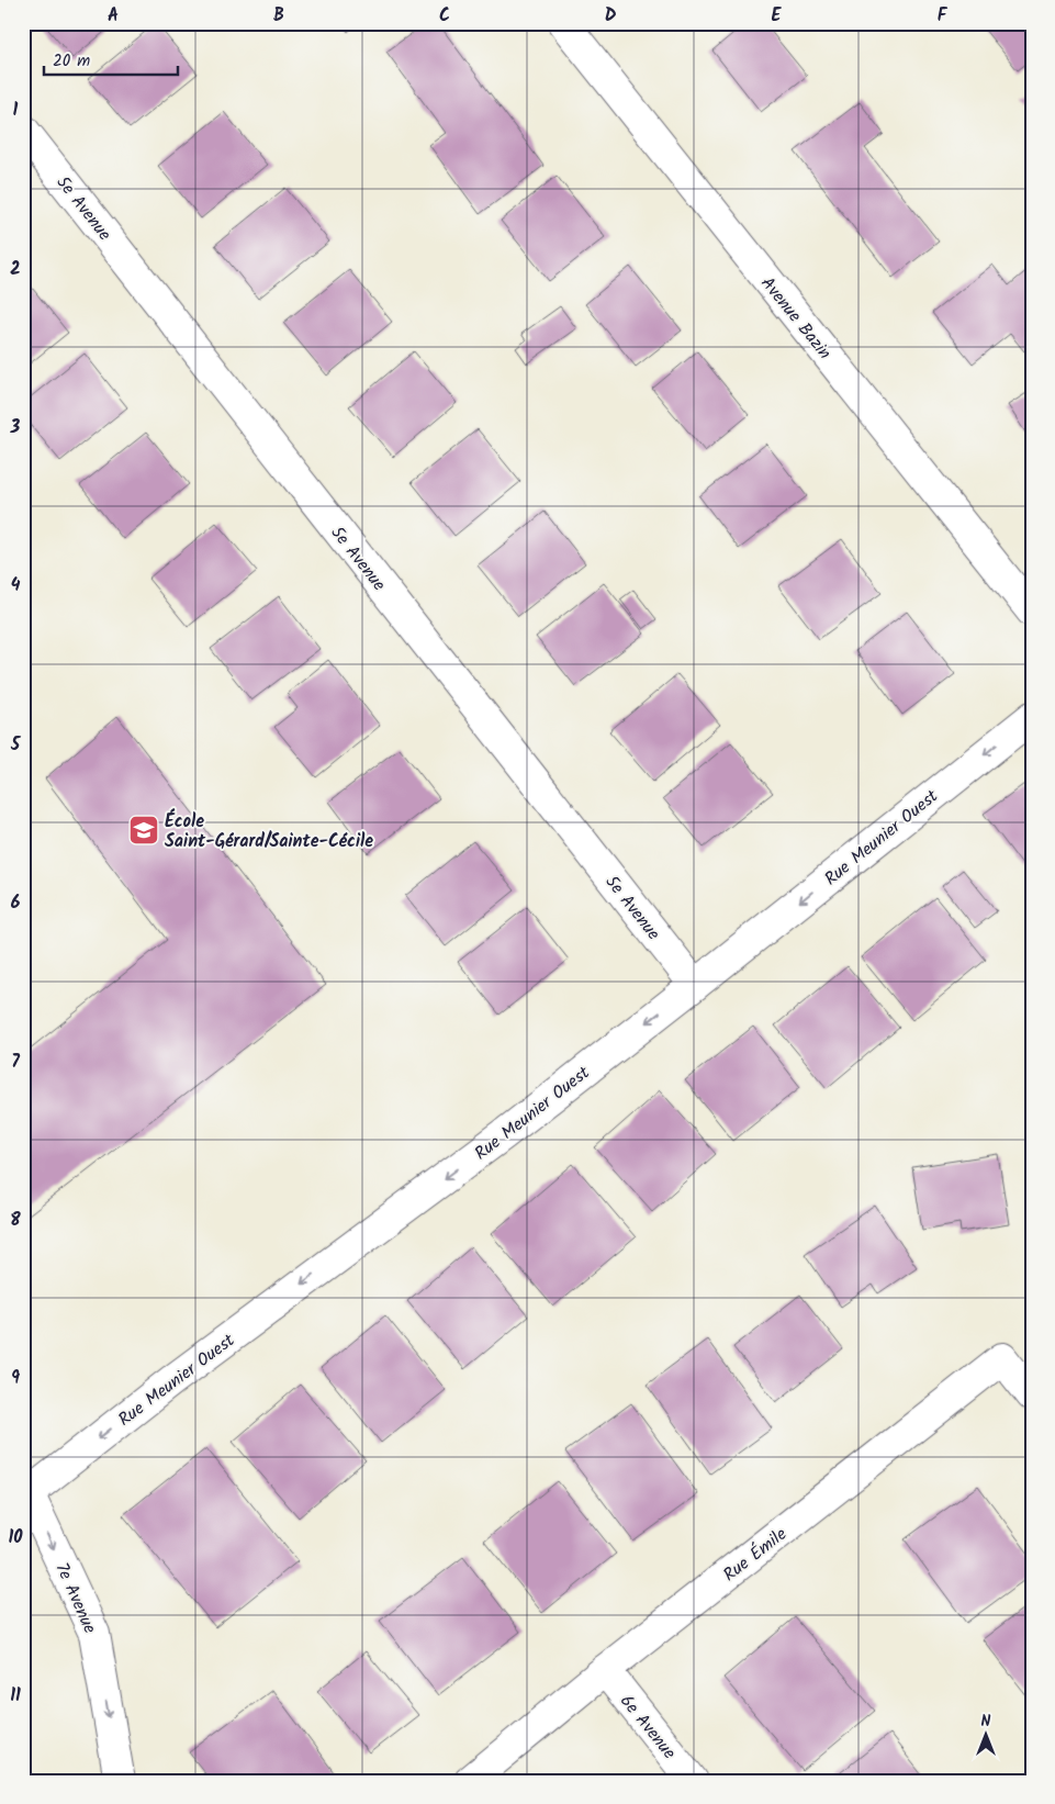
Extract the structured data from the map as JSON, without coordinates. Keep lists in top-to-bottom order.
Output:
{
  "streets": {
    "street": [
      "5e Avenue",
      "Avenue Bazin",
      "Rue Meunier Ouest",
      "Rue Émile",
      "7e Avenue",
      "6e Avenue"
    ]
  },
  "crossings": [
    ["5e Avenue", "Rue Meunier Ouest"],
    ["Rue Meunier Ouest", "7e Avenue"],
    ["Rue Émile", "6e Avenue"]
  ],
  "one_way": ["Rue Meunier Ouest", "7e Avenue"],
  "places": {
    "school or university": ["École Saint-Gérard/Sainte-Cécile"]
  },
  "scale_bar": "20 m",
  "north": "top",
  "grid": {
    "columns": [
      "A",
      "B",
      "C",
      "D",
      "E",
      "F"
    ],
    "rows": [
      "1",
      "2",
      "3",
      "4",
      "5",
      "6",
      "7",
      "8",
      "9",
      "10",
      "11"
    ]
  }
}
